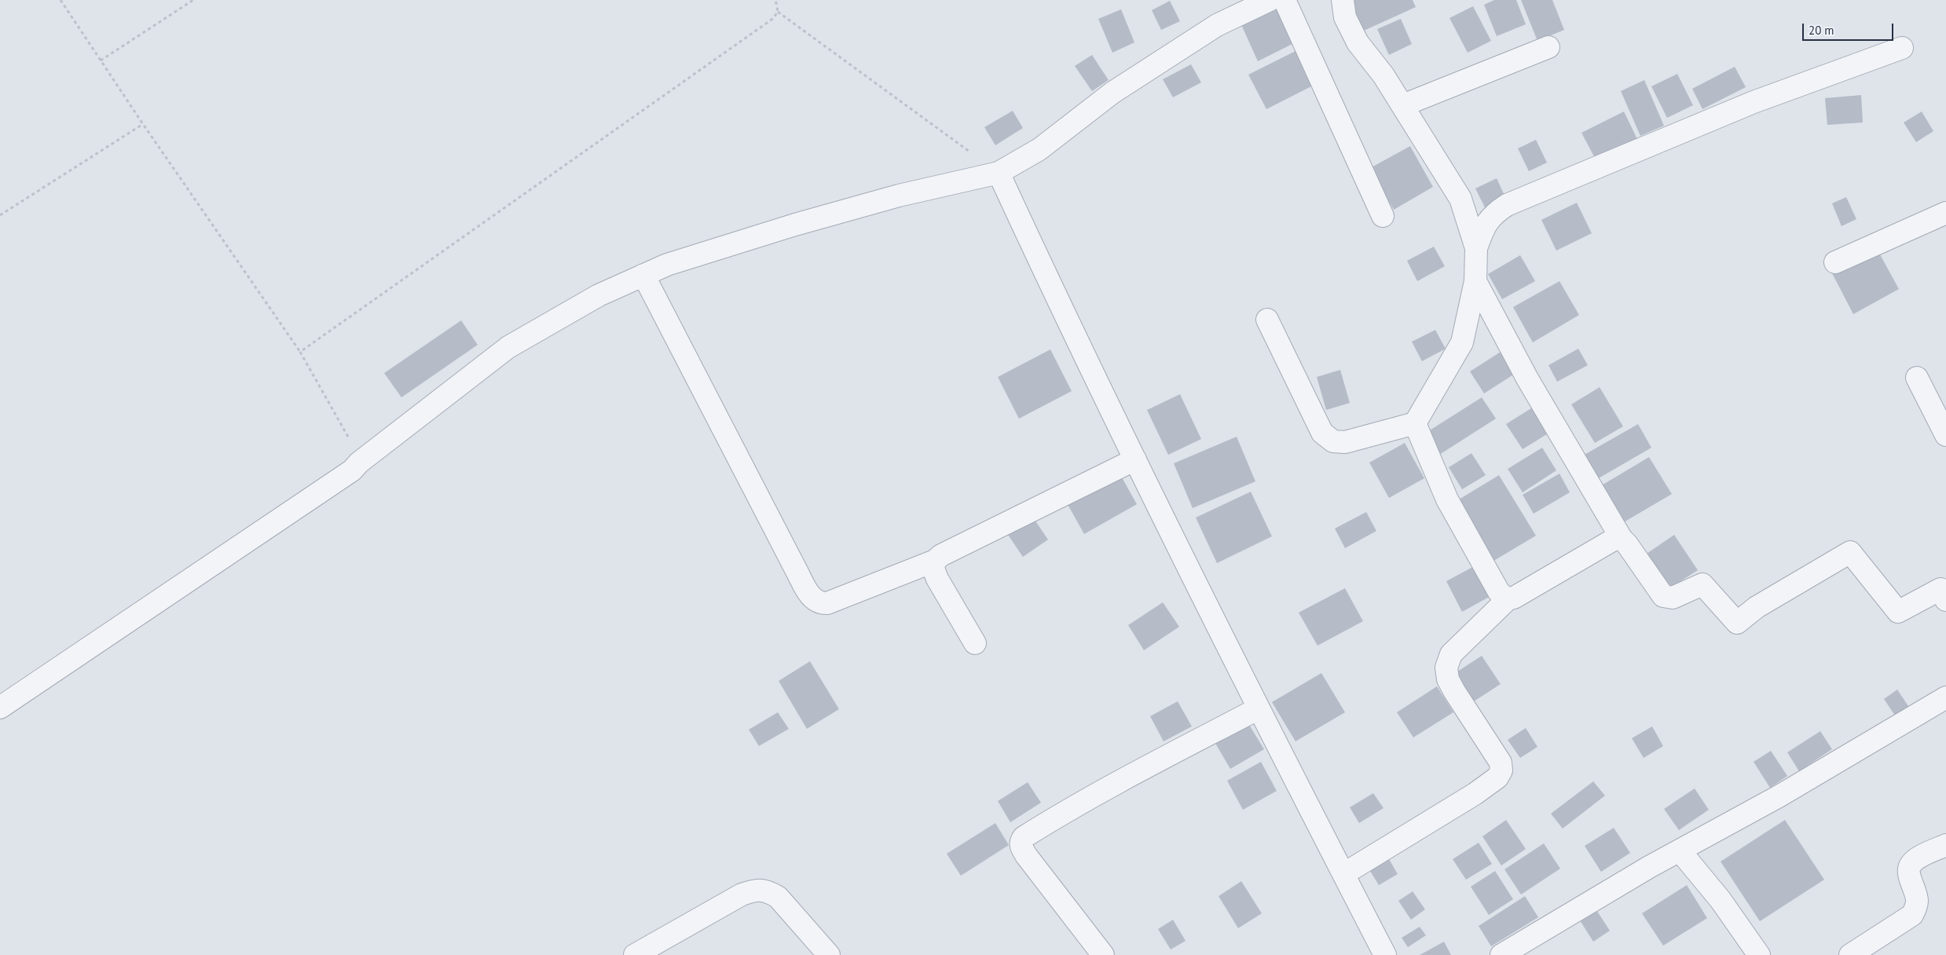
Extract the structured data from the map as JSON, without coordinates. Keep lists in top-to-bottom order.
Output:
{
  "scale_bar": "20 m"
}
